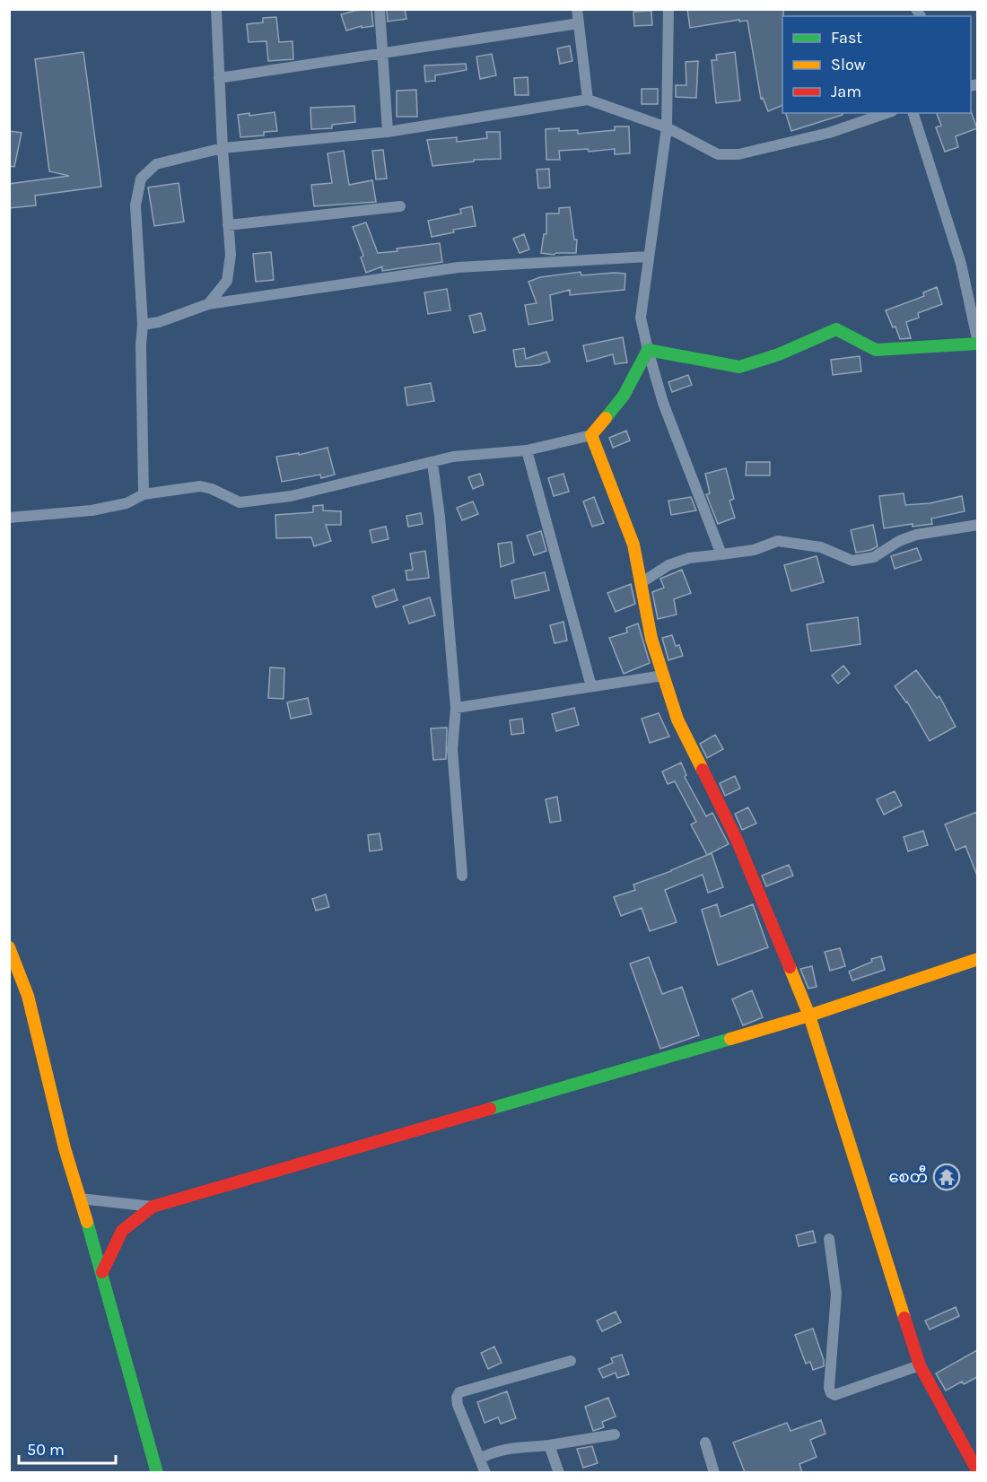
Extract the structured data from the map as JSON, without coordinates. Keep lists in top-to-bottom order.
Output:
{
  "places": {
    "temple": ["စေတီ"]
  },
  "legend": ["Fast", "Slow", "Jam"],
  "scale_bar": "50 m"
}
